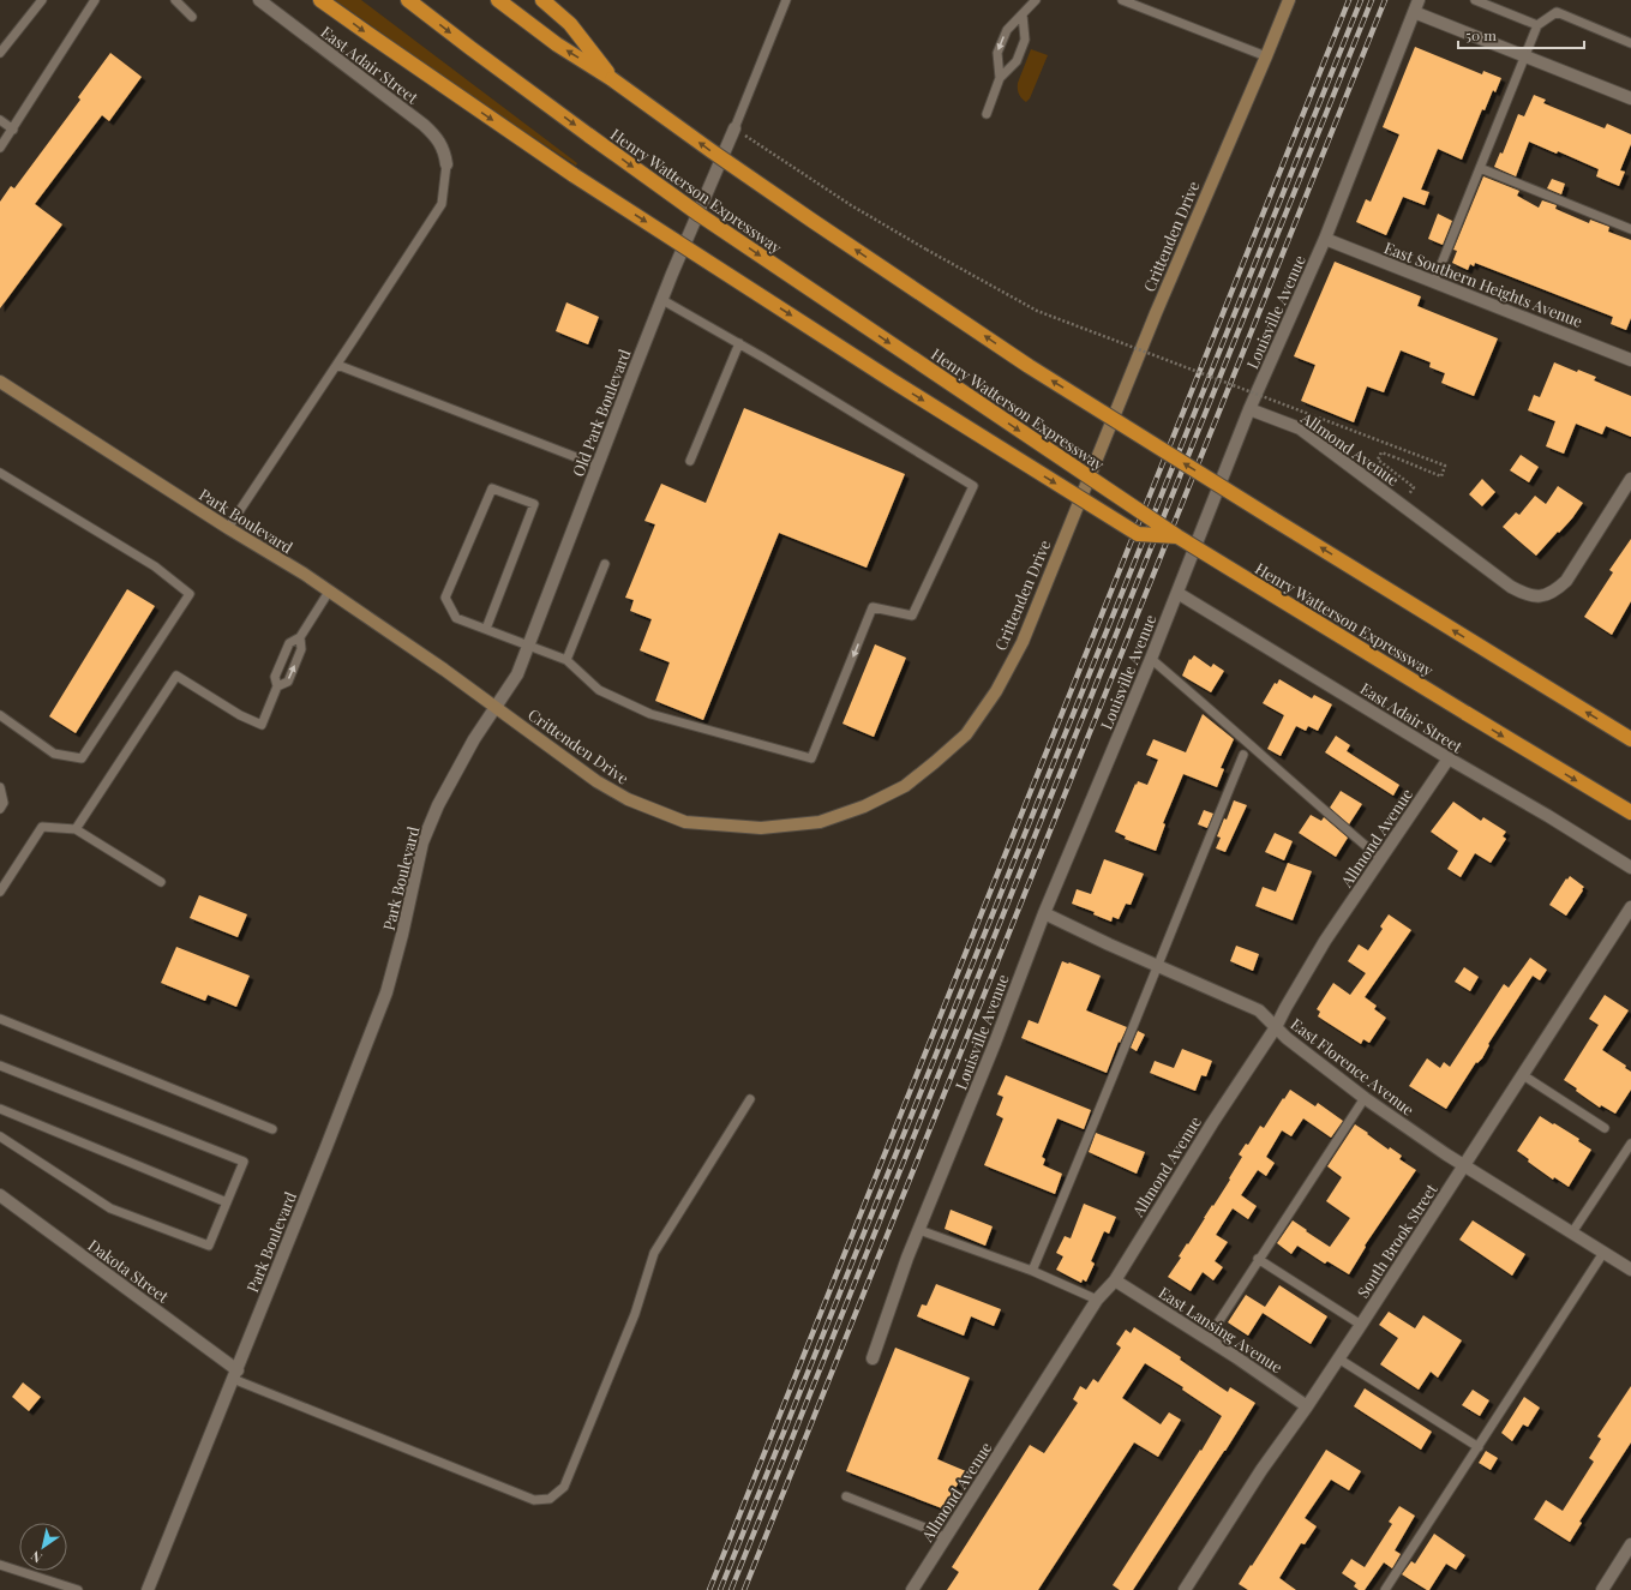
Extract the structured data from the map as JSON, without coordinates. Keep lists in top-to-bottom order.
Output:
{
  "streets": {
    "highway": ["Henry Watterson Expressway"],
    "main road": ["Crittenden Drive", "Park Boulevard"],
    "street": [
      "East Adair Street",
      "East Southern Heights Avenue",
      "Louisville Avenue",
      "Old Park Boulevard",
      "Allmond Avenue",
      "East Florence Avenue",
      "South Brook Street",
      "Dakota Street",
      "East Lansing Avenue"
    ]
  },
  "crossings": [
    ["East Adair Street", "Louisville Avenue"],
    ["East Adair Street", "Allmond Avenue"],
    ["Crittenden Drive", "Old Park Boulevard"],
    ["Crittenden Drive", "Park Boulevard"],
    ["East Southern Heights Avenue", "Louisville Avenue"],
    ["Louisville Avenue", "Allmond Avenue"],
    ["Louisville Avenue", "East Florence Avenue"],
    ["Old Park Boulevard", "Park Boulevard"],
    ["Allmond Avenue", "East Florence Avenue"],
    ["Allmond Avenue", "East Lansing Avenue"],
    ["Park Boulevard", "Dakota Street"],
    ["East Florence Avenue", "South Brook Street"],
    ["South Brook Street", "East Lansing Avenue"]
  ],
  "scale_bar": "50 m",
  "north": "bottom left"
}
